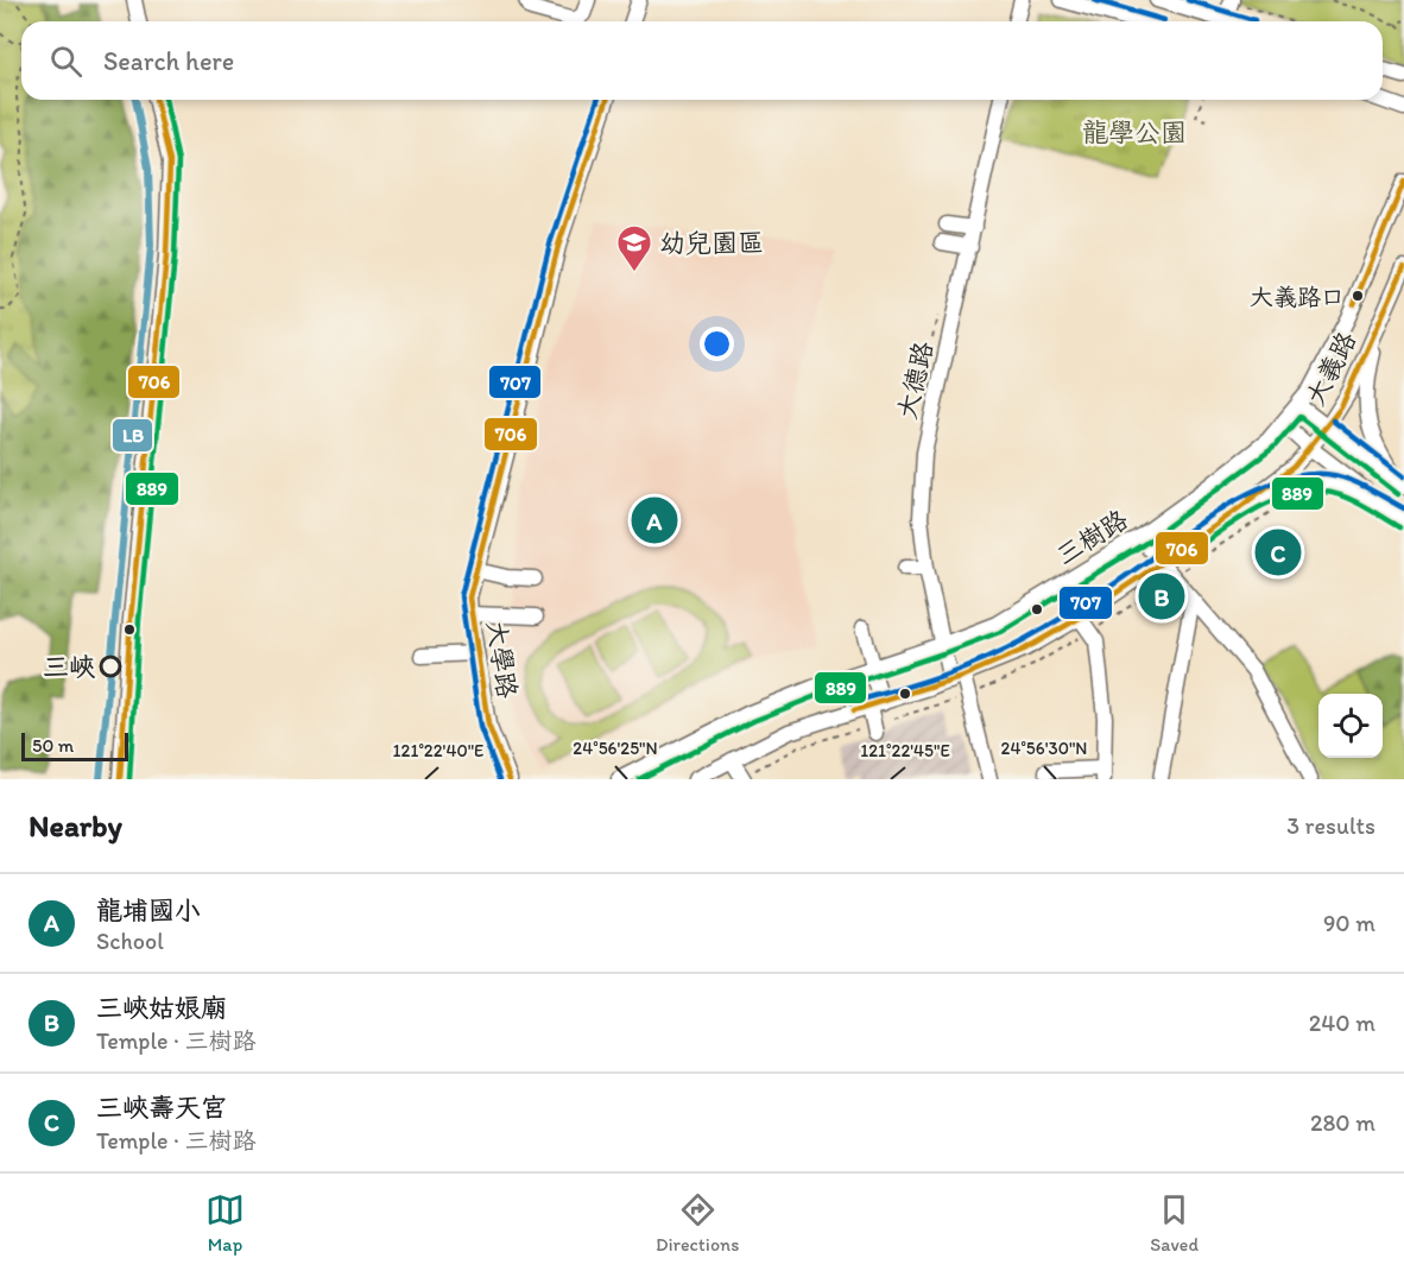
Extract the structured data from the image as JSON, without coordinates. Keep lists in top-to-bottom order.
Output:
{
  "streets": {
    "street": [
      "大義路",
      "大德路",
      "三樹路",
      "大學路"
    ]
  },
  "crossings": [
    ["大義路", "三樹路"],
    ["大德路", "三樹路"]
  ],
  "parks": ["龍學公園"],
  "places": {
    "school or university": ["幼兒園區"],
    "other": ["大義路口", "三峽"]
  },
  "lines": [
    "transit line 707",
    "transit line LB",
    "transit line 706",
    "transit line 889"
  ],
  "scale_bar": "50 m",
  "page": {
    "search": "Search here",
    "pins": ["A", "C", "B"],
    "scale": "50 m",
    "heading": ["Nearby", "3 results"],
    "list": [
      {
        "mark": "A",
        "name": "龍埔國小",
        "note": "School",
        "value": "90 m"
      },
      {
        "mark": "B",
        "name": "三峽姑娘廟",
        "note": "Temple · 三樹路",
        "value": "240 m"
      },
      {
        "mark": "C",
        "name": "三峽壽天宮",
        "note": "Temple · 三樹路",
        "value": "280 m"
      }
    ],
    "nav": ["Map", "Directions", "Saved"]
  },
  "coordinates": [
    "24°56'25\"N",
    "24°56'30\"N",
    "121°22'40\"E",
    "121°22'45\"E"
  ]
}
